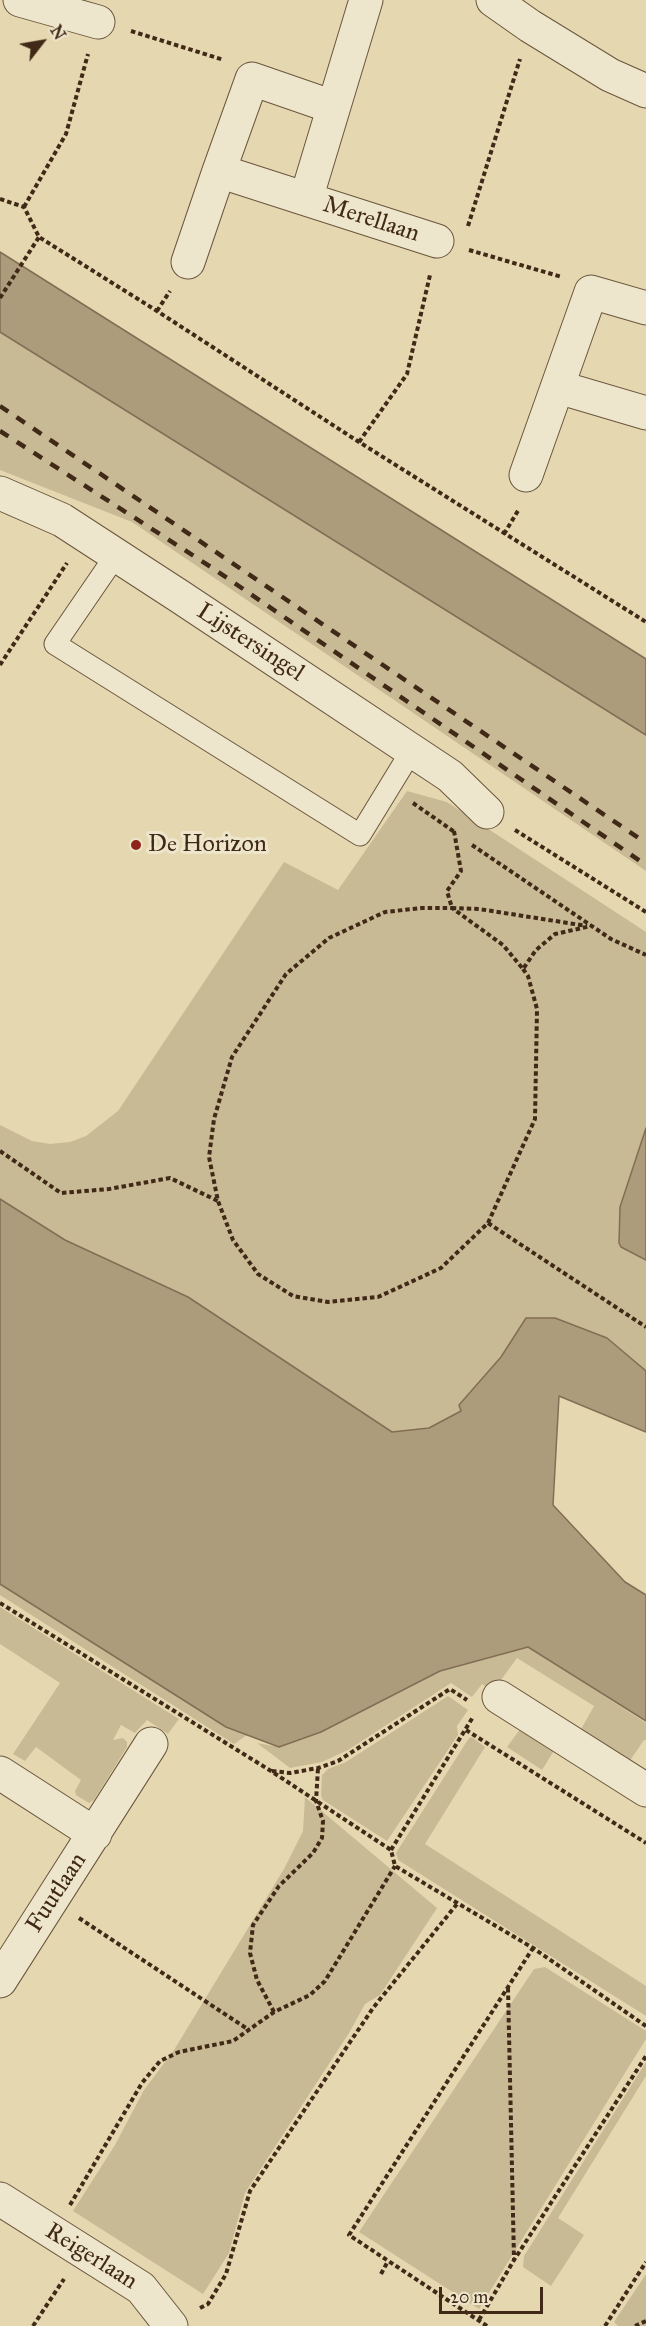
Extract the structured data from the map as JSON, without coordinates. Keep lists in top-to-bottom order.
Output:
{
  "streets": {
    "street": [
      "Merellaan",
      "Lijstersingel",
      "Fuutlaan",
      "Reigerlaan"
    ]
  },
  "places": ["De Horizon"],
  "scale_bar": "20 m",
  "north": "top right"
}
